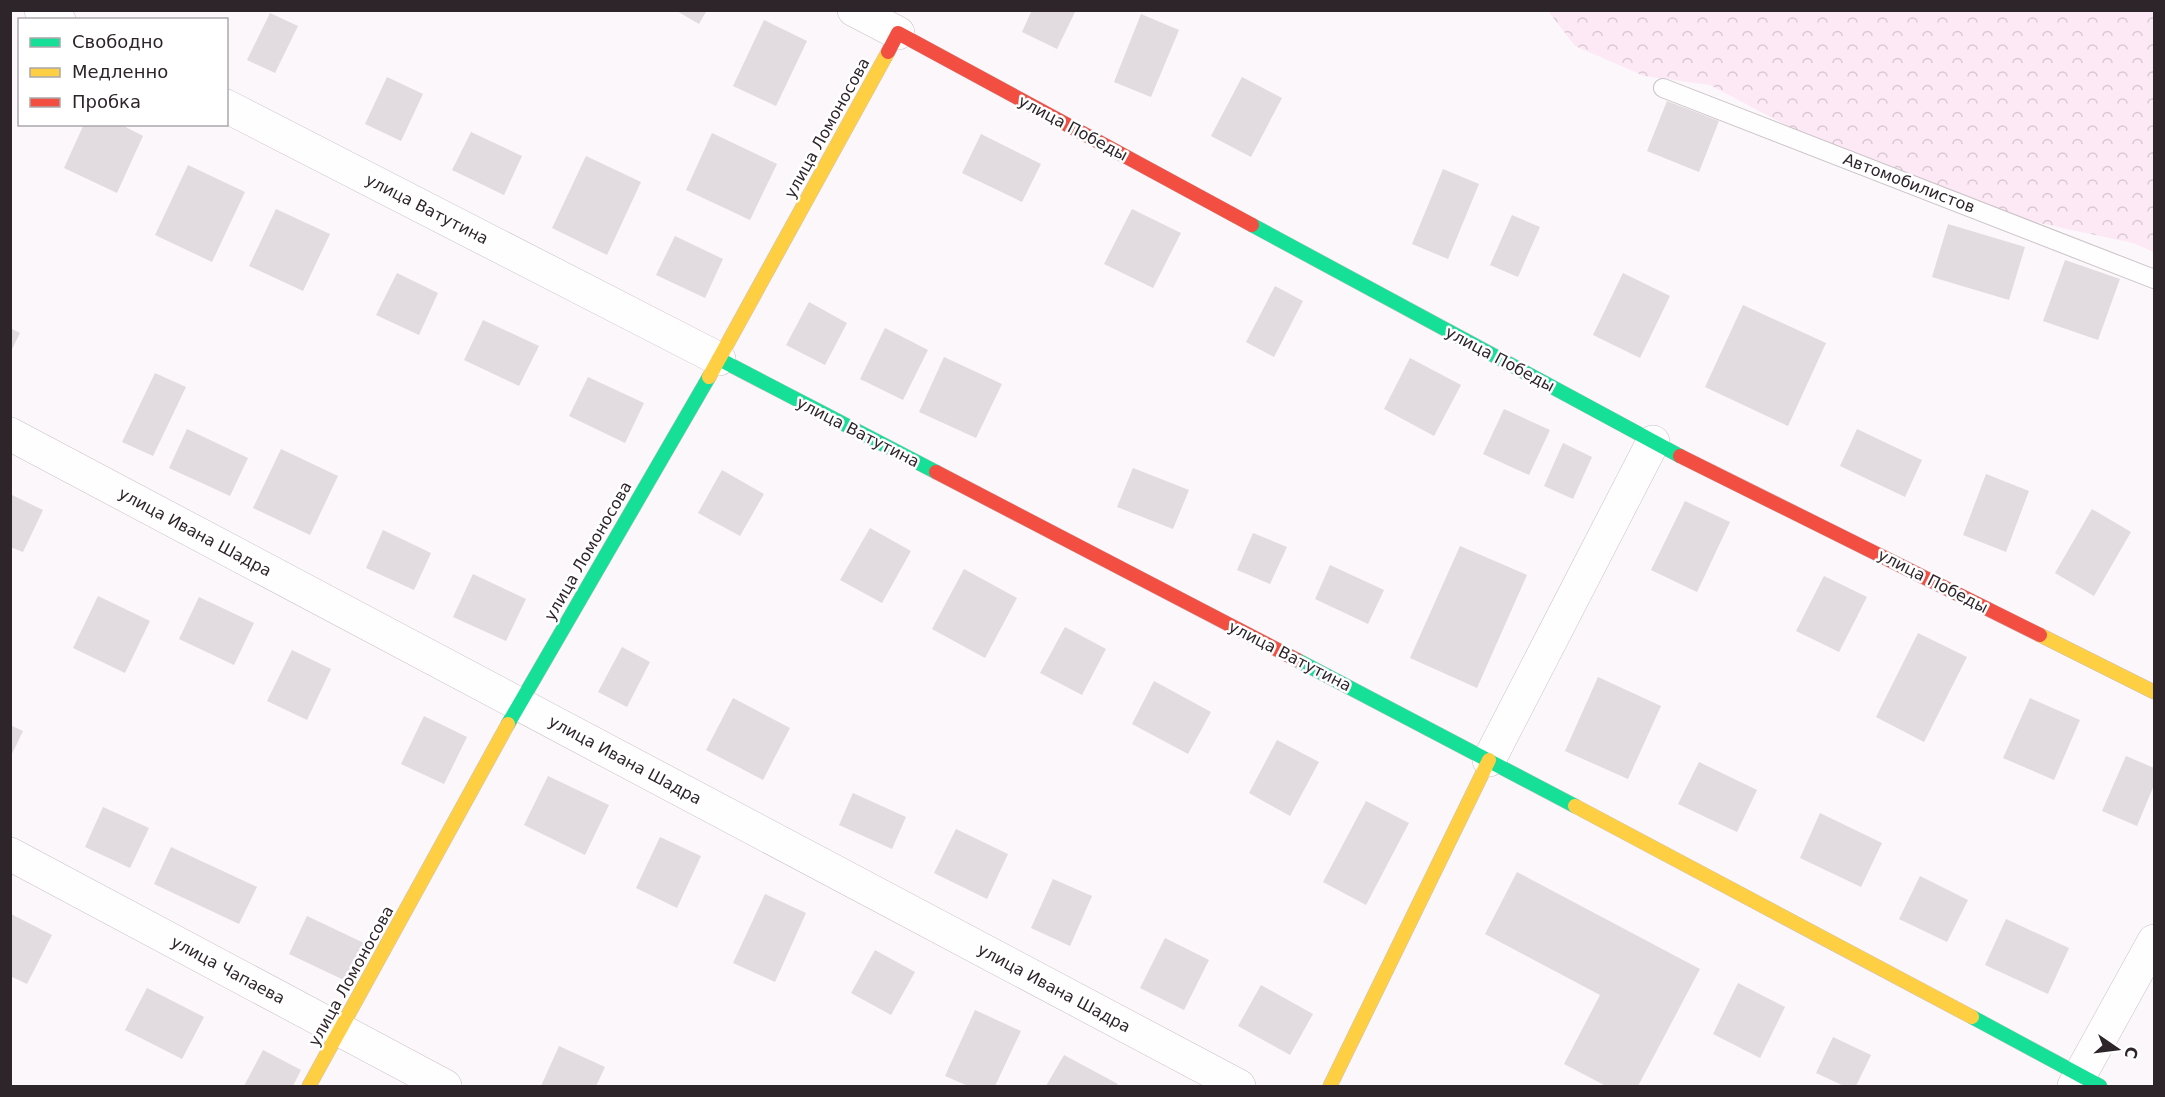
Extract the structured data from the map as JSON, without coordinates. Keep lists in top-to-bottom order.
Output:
{
  "streets": {
    "street": [
      "улица Ломоносова",
      "улица Победы",
      "улица Ватутина",
      "улица Ивана Шадра",
      "улица Чапаева"
    ],
    "lane": ["Автомобилистов"]
  },
  "crossings": [
    ["улица Ломоносова", "улица Победы"],
    ["улица Ломоносова", "улица Ватутина"],
    ["улица Ломоносова", "улица Ивана Шадра"],
    ["улица Ломоносова", "улица Чапаева"]
  ],
  "legend": ["Свободно", "Медленно", "Пробка"],
  "north": "right"
}
